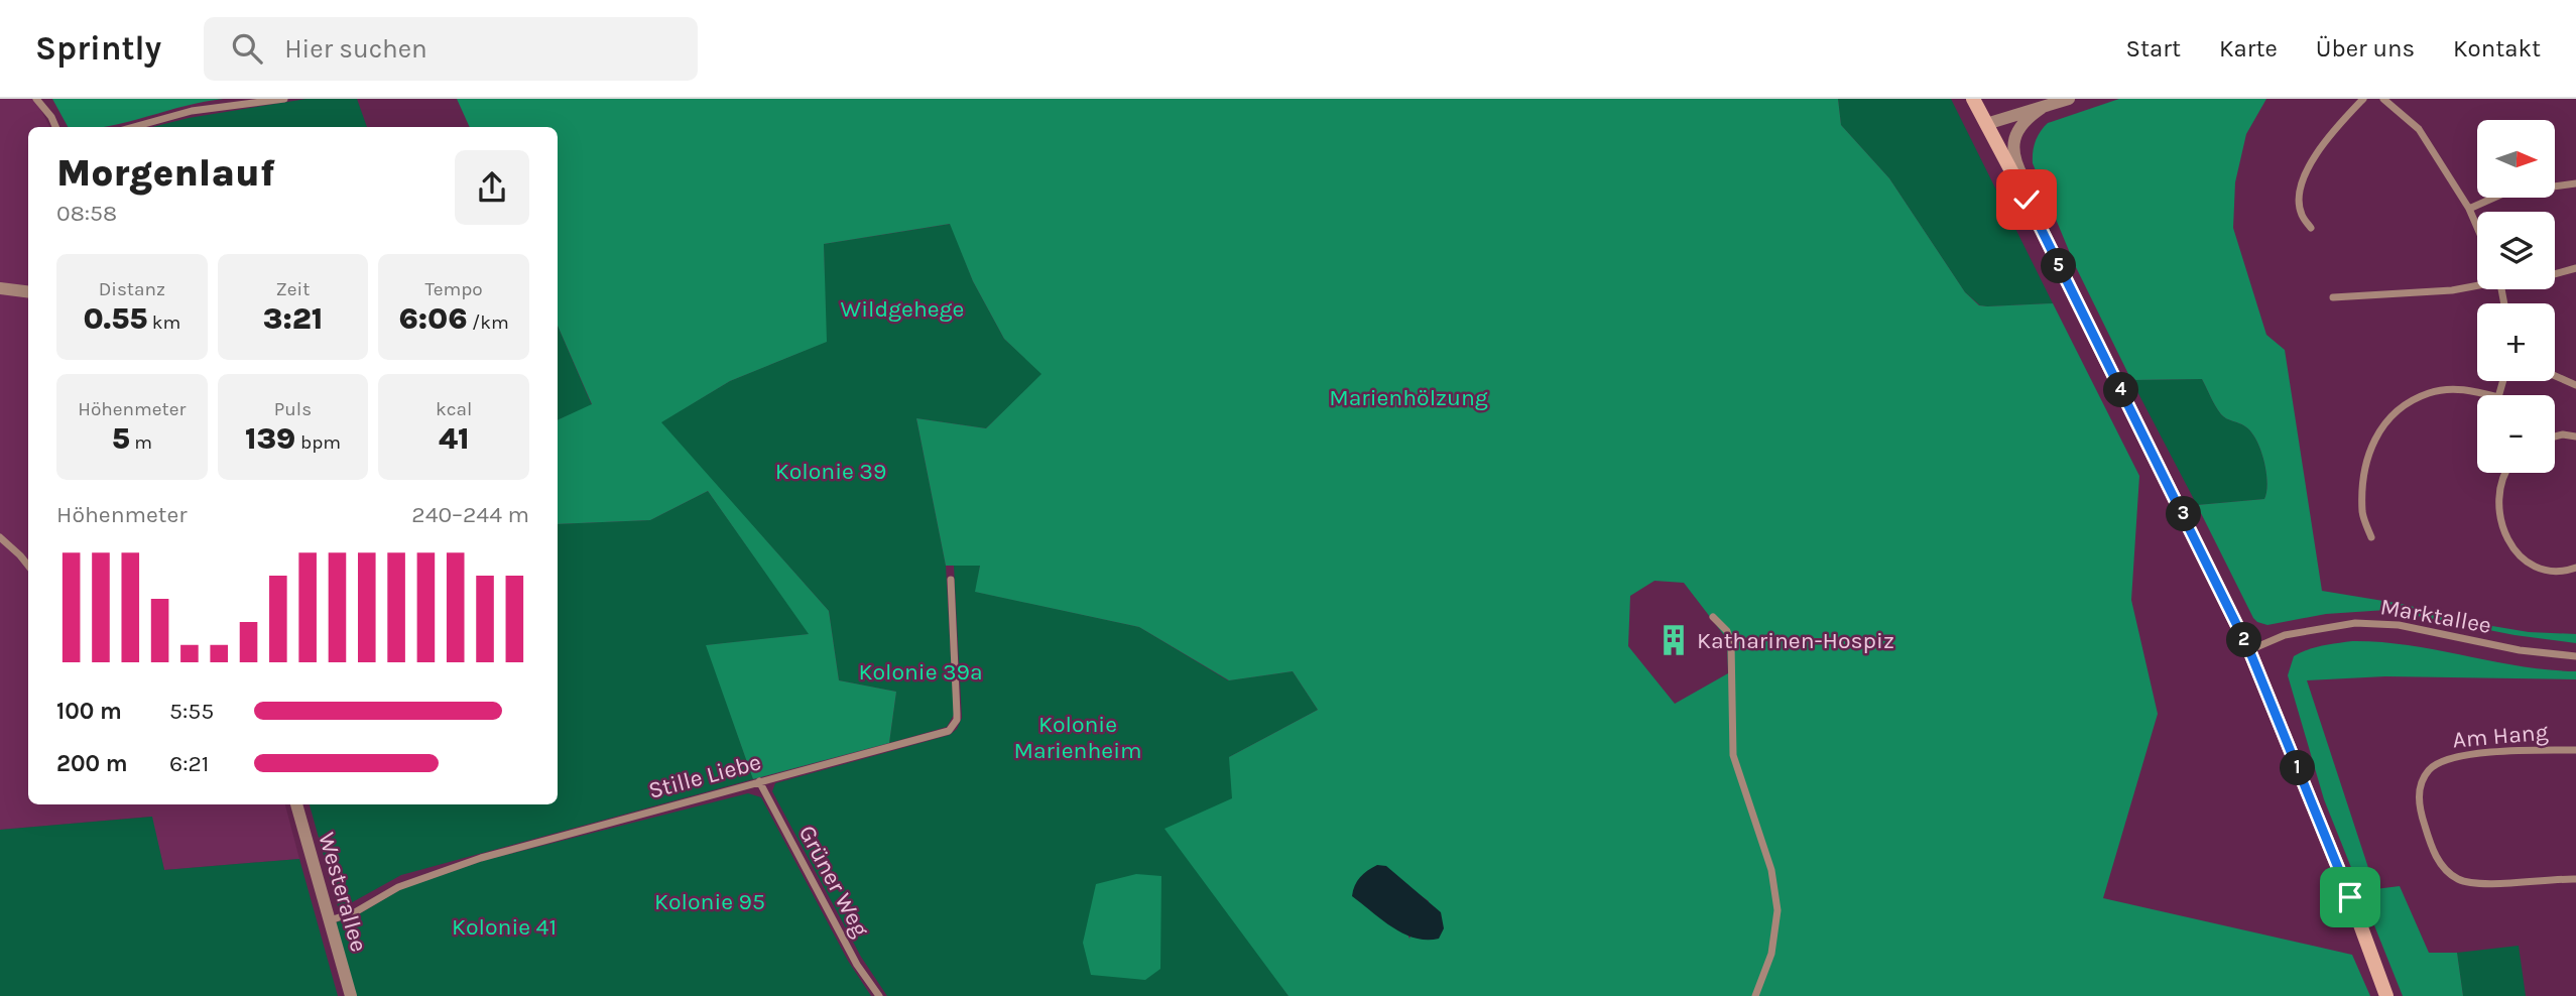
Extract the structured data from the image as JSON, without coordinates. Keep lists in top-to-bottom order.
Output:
{
  "streets": {
    "street": [
      "Marktallee",
      "Am Hang",
      "Stille Liebe",
      "Grüner Weg",
      "Westerallee"
    ]
  },
  "crossings": [
    ["Stille Liebe", "Grüner Weg"],
    ["Stille Liebe", "Westerallee"]
  ],
  "parks": [
    "Wildgehege",
    "Marienhölzung",
    "Kolonie 39",
    "Kolonie 39a",
    "Kolonie Marienheim",
    "Kolonie 95",
    "Kolonie 41"
  ],
  "places": {
    "building": ["Katharinen-Hospiz"]
  },
  "north": "right",
  "page": {
    "header": "Sprintly",
    "search": "Hier suchen",
    "nav": [
      "Start",
      "Karte",
      "Über uns",
      "Kontakt"
    ],
    "map_buttons": ["+", "−"],
    "heading": ["Morgenlauf", "08:58"],
    "stats": [
      ["Distanz", "0.55 km"],
      ["Zeit", "3:21"],
      ["Tempo", "6:06 /km"],
      ["Höhenmeter", "5 m"],
      ["Puls", "139 bpm"],
      ["kcal", "41"]
    ],
    "pins": [
      "5",
      "4",
      "3",
      "2",
      "1"
    ],
    "chart": ["Höhenmeter", "240–244 m"],
    "list": [
      {
        "name": "100 m",
        "note": "5:55"
      },
      {
        "name": "200 m",
        "note": "6:21"
      }
    ]
  }
}
